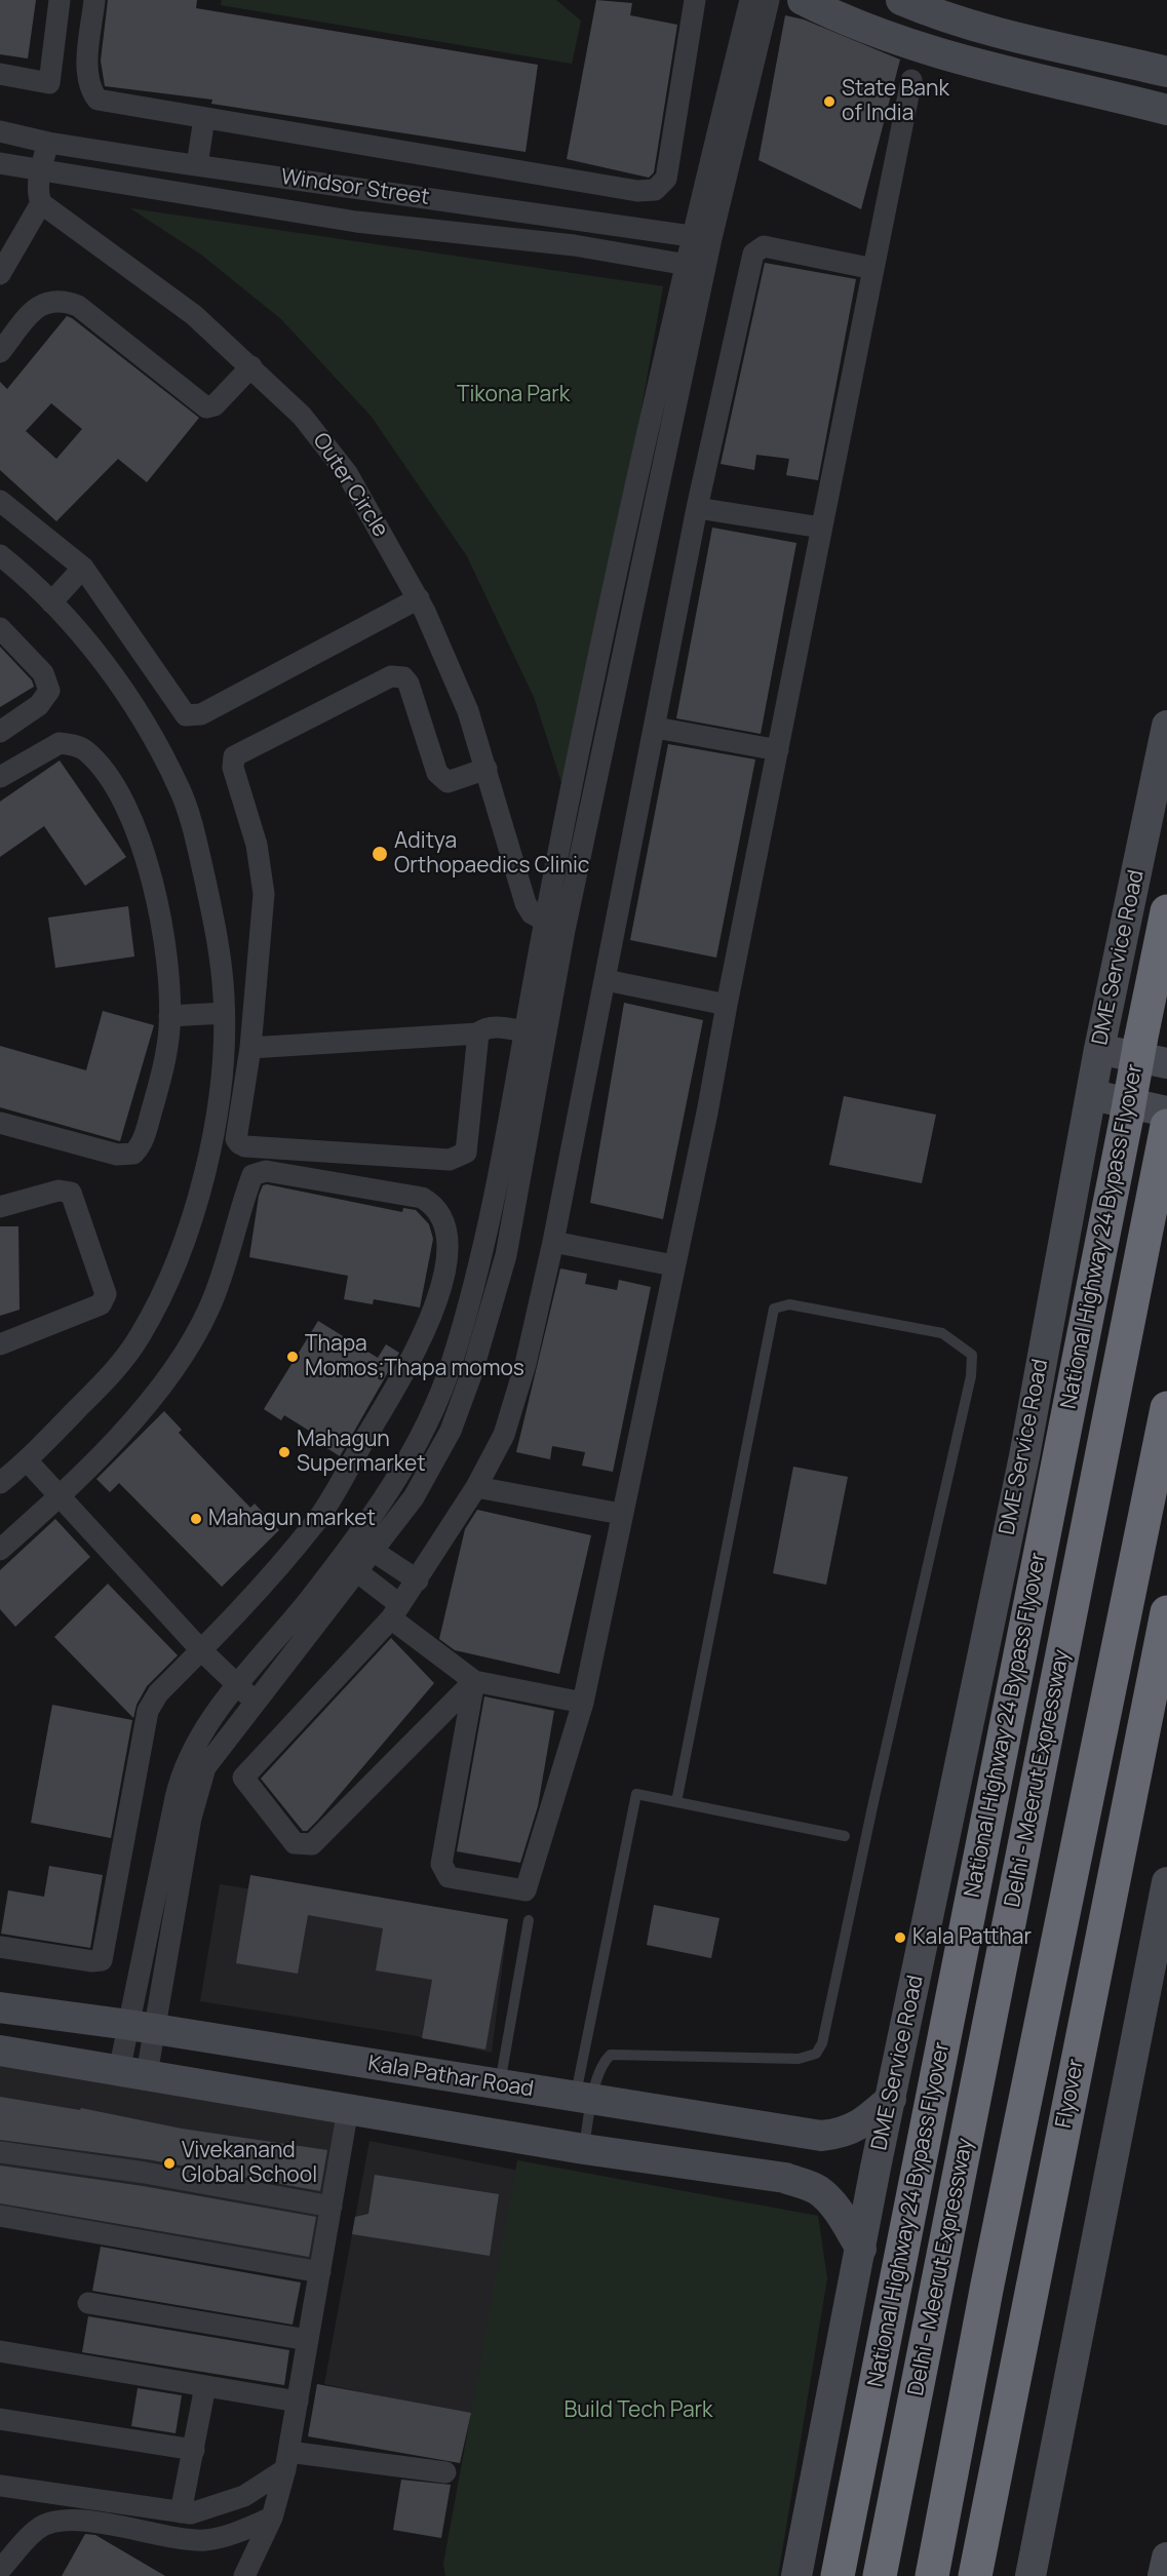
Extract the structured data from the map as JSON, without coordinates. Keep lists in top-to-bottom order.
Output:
{
  "streets": {
    "highway": ["National Highway 24 Bypass Flyover", "Delhi - Meerut Expressway", "Flyover"],
    "street": [
      "Windsor Street",
      "Outer Circle",
      "DME Service Road",
      "Kala Pathar Road"
    ]
  },
  "crossings": [
    ["DME Service Road", "Kala Pathar Road"]
  ],
  "parks": ["Tikona Park", "Build Tech Park"],
  "places": [
    "State Bank of India",
    "Aditya Orthopaedics Clinic",
    "Thapa Momos;Thapa momos",
    "Mahagun Supermarket",
    "Mahagun market",
    "Kala Patthar",
    "Vivekanand Global School"
  ]
}
